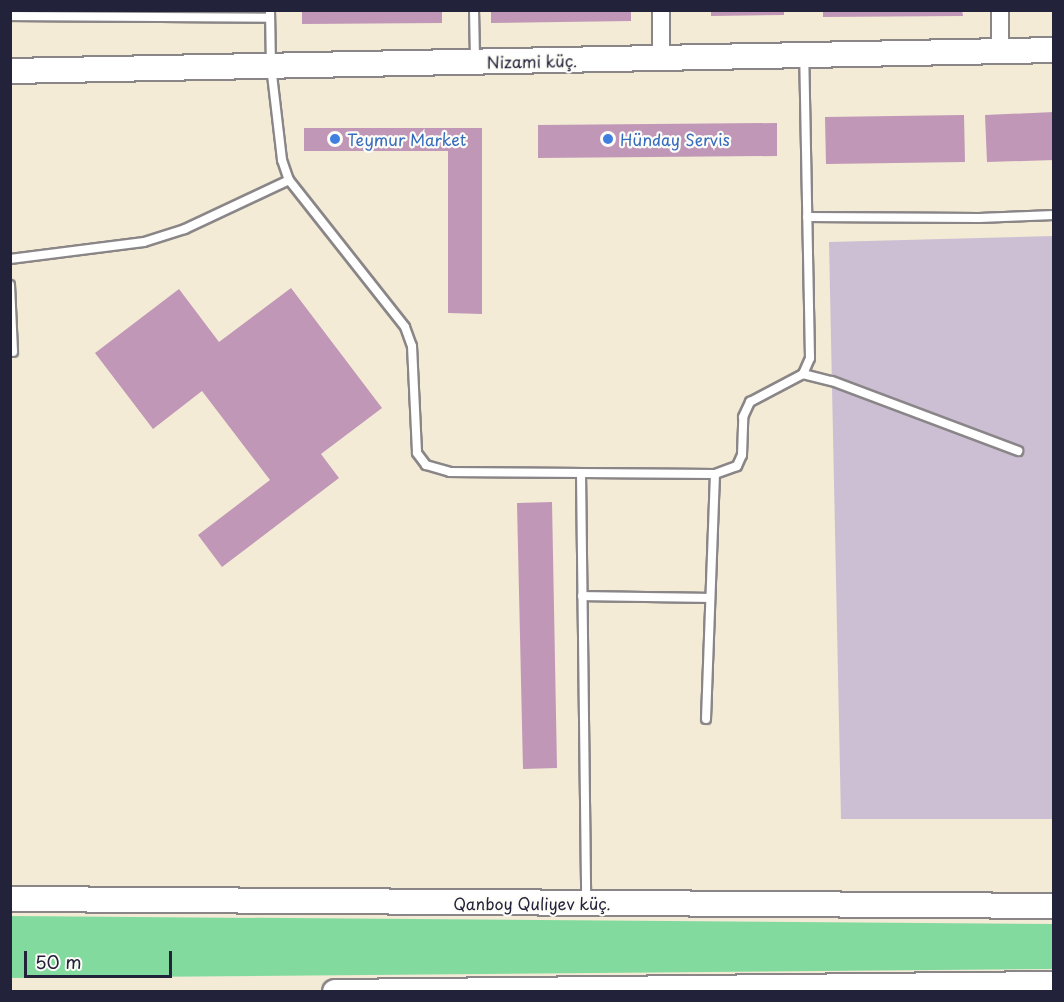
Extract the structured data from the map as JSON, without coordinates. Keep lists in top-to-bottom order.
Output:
{
  "streets": {
    "street": ["Nizami küç.", "Qanboy Quliyev küç."]
  },
  "places": ["Teymur Market", "Hünday Servis"],
  "scale_bar": "50 m"
}
